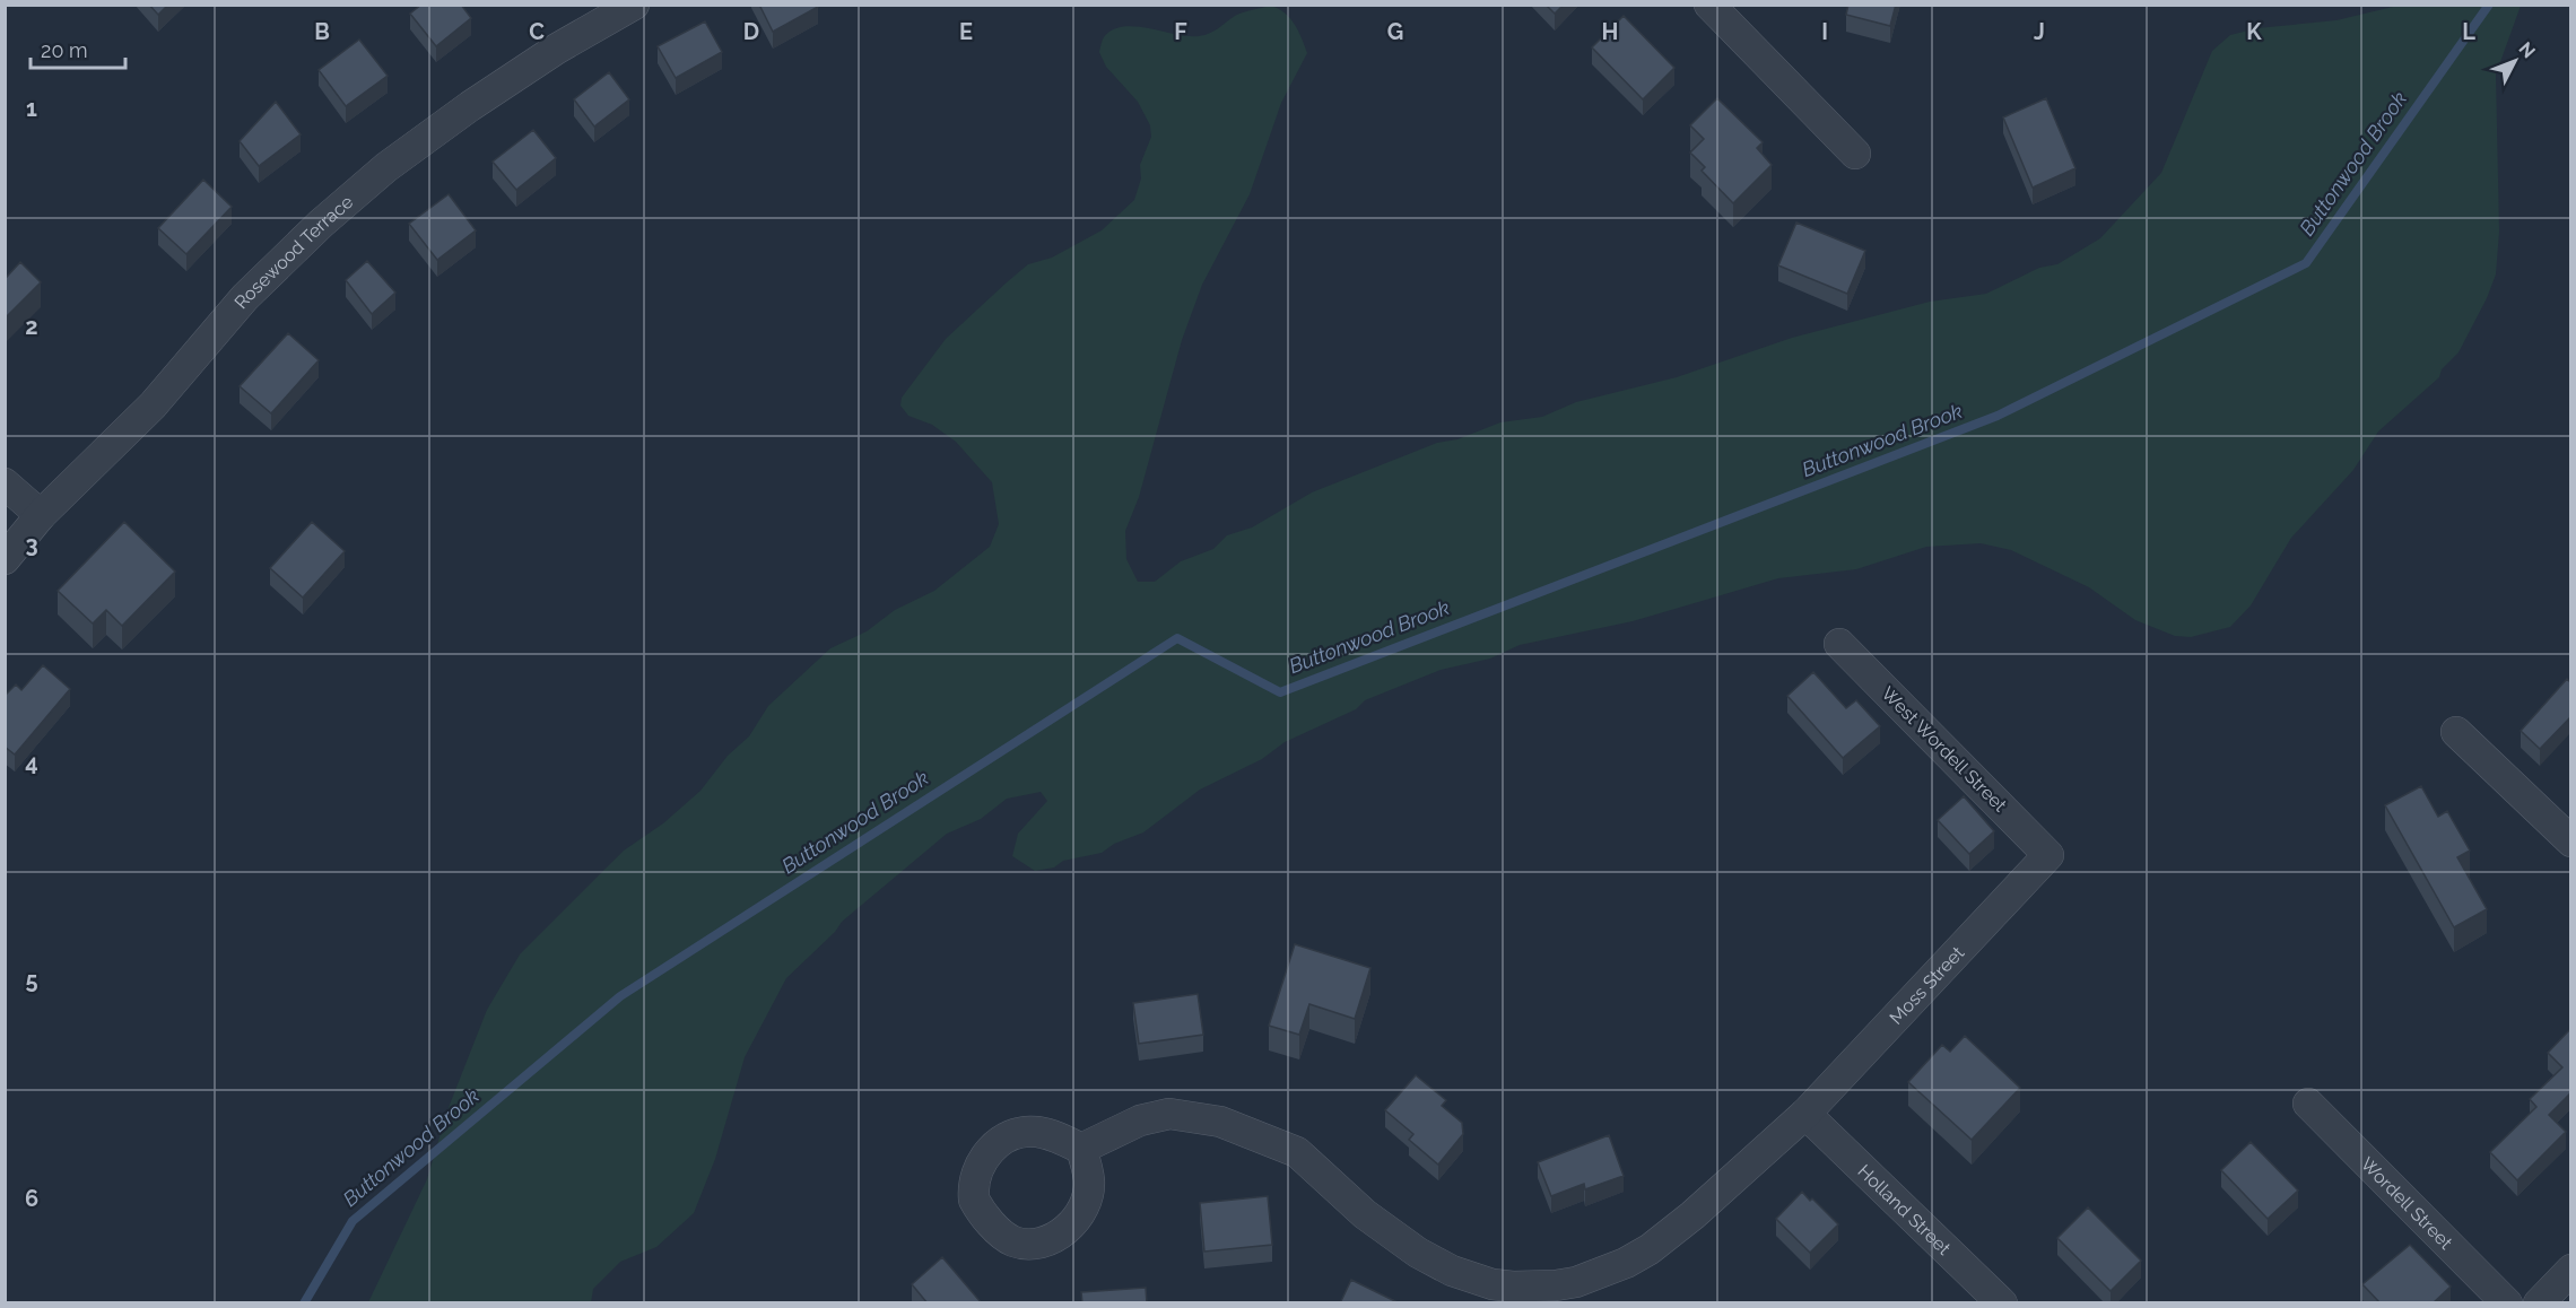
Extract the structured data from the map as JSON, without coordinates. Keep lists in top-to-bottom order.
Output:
{
  "streets": {
    "street": [
      "Rosewood Terrace",
      "West Wordell Street",
      "Moss Street",
      "Wordell Street",
      "Holland Street"
    ]
  },
  "crossings": [
    ["West Wordell Street", "Moss Street"],
    ["Moss Street", "Holland Street"]
  ],
  "water": ["Buttonwood Brook"],
  "scale_bar": "20 m",
  "north": "top right",
  "grid": {
    "columns": [
      "B",
      "C",
      "D",
      "E",
      "F",
      "G",
      "H",
      "I",
      "J",
      "K",
      "L"
    ],
    "rows": [
      "1",
      "2",
      "3",
      "4",
      "5",
      "6"
    ]
  }
}
